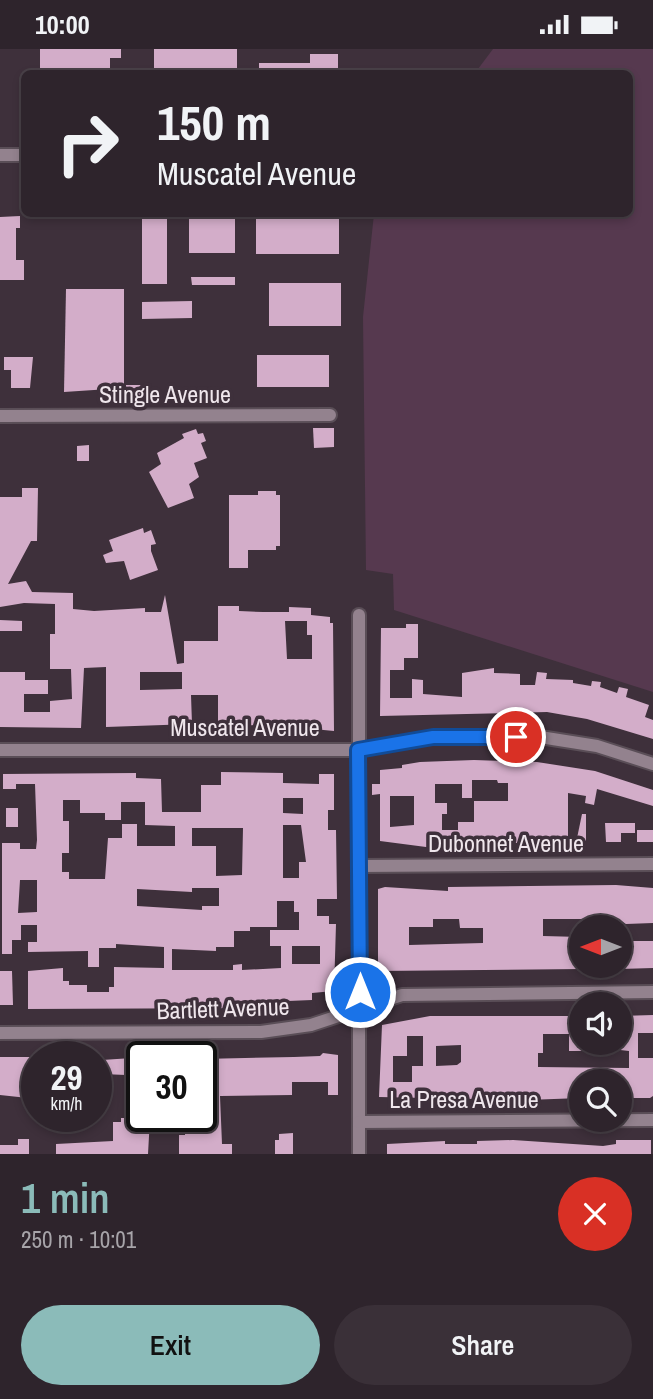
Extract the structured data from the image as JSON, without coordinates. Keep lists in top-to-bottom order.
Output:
{
  "streets": {
    "street": [
      "Stingle Avenue",
      "Muscatel Avenue",
      "Dubonnet Avenue",
      "Bartlett Avenue",
      "La Presa Avenue"
    ]
  },
  "north": "left",
  "page": {
    "status": "10:00",
    "turn": ["150 m", "Muscatel Avenue"],
    "speed": "29 km/h",
    "limit": "30",
    "heading": ["1 min", "250 m · 10:01"],
    "buttons": ["Exit", "Share"]
  }
}
